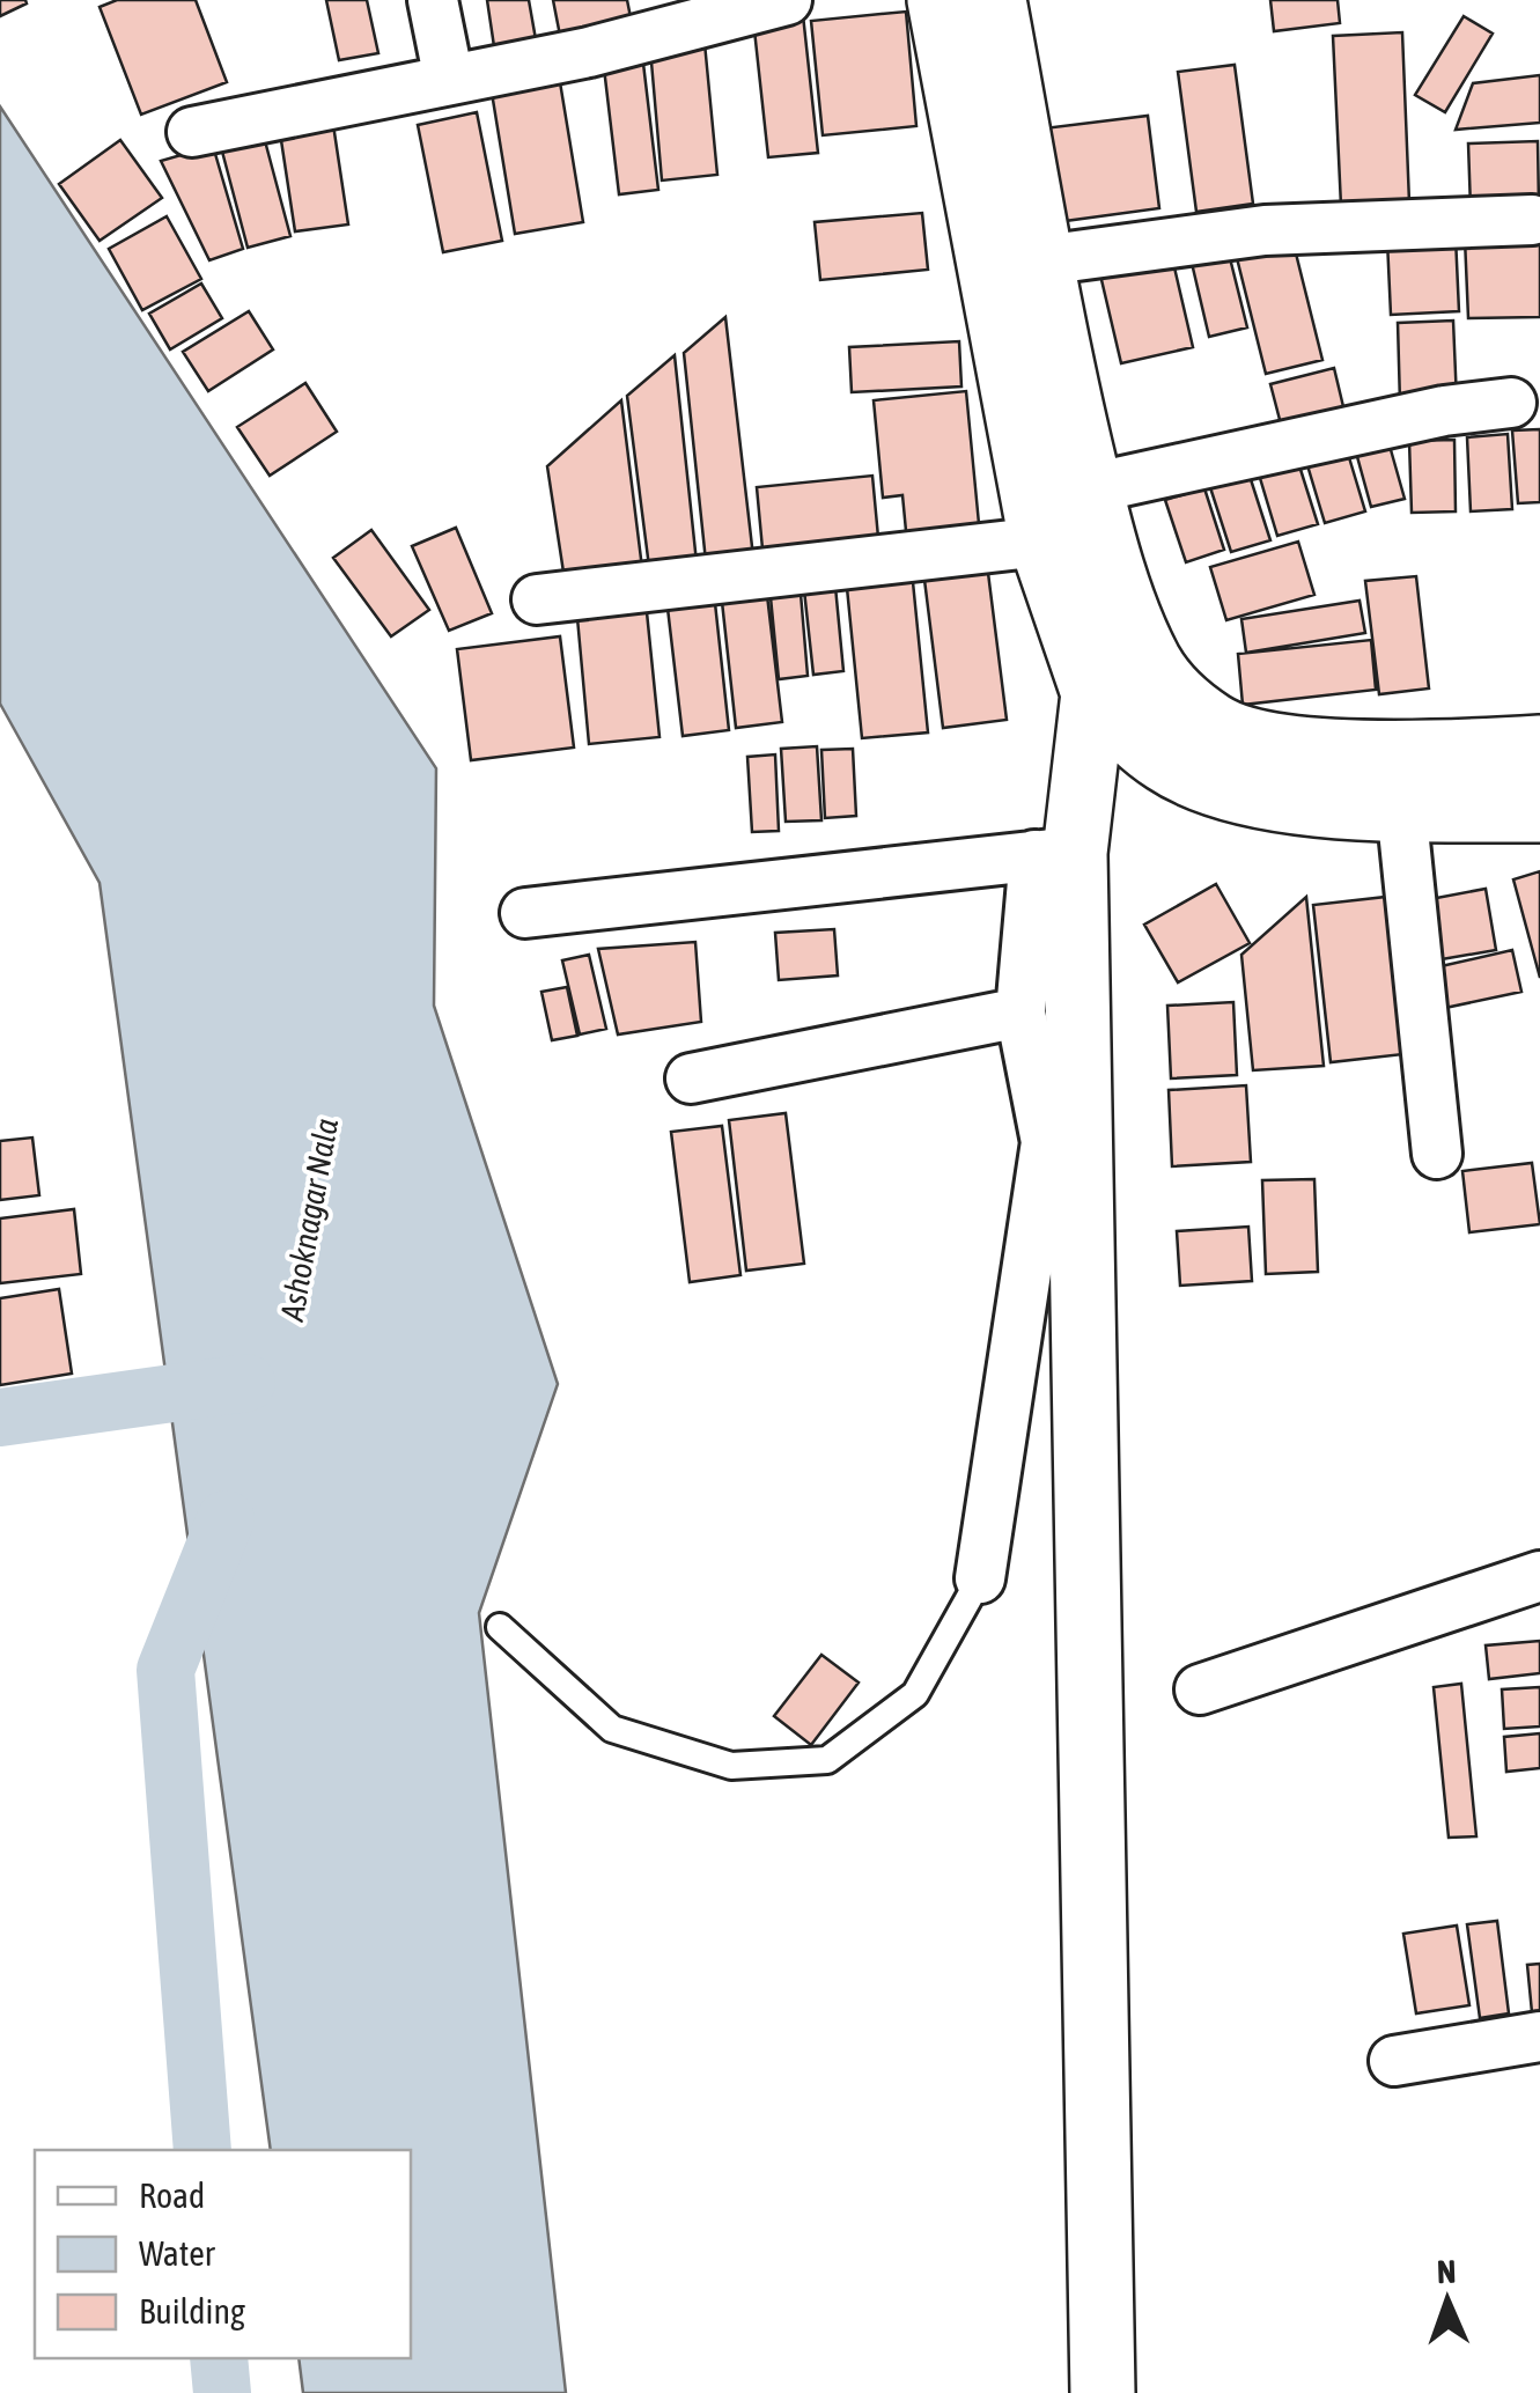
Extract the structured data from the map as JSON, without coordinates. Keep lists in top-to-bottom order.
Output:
{
  "water": ["Ashoknagar Nala"],
  "legend": ["Road", "Water", "Building"],
  "north": "top"
}
